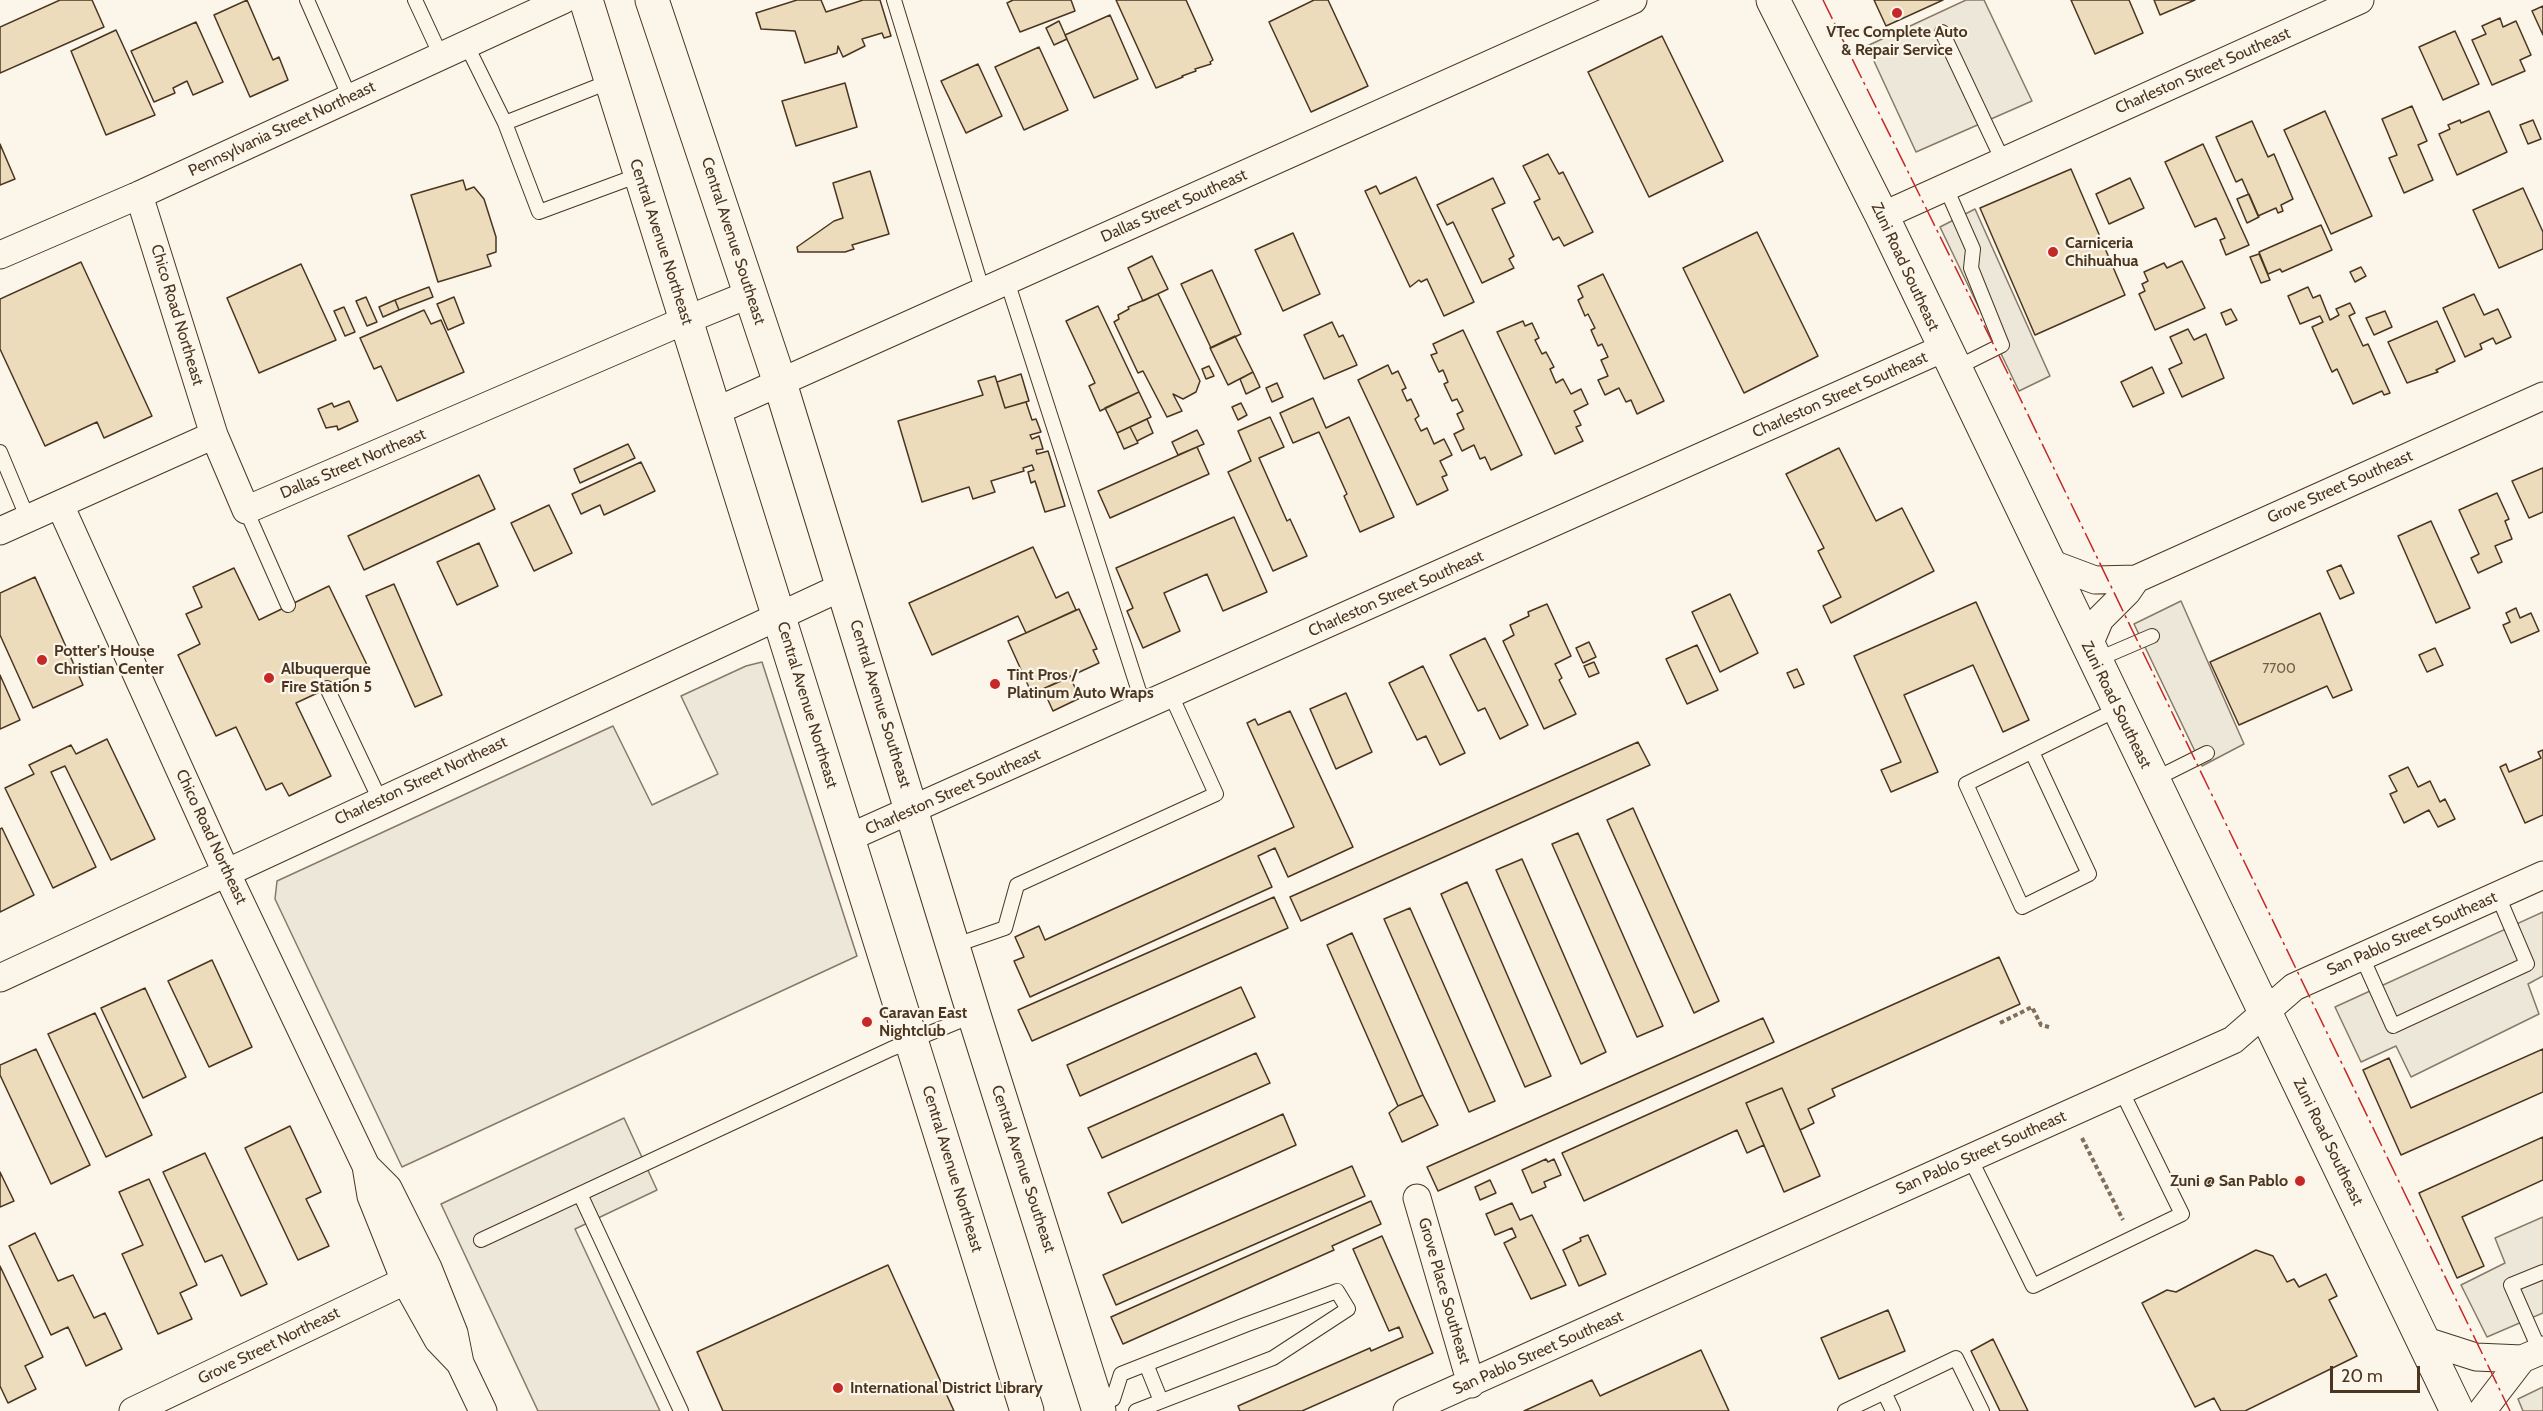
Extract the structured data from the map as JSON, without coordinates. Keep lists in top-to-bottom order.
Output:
{
  "streets": {
    "main road": ["Central Avenue Southeast", "Central Avenue Northeast", "Zuni Road Southeast"],
    "street": [
      "Charleston Street Southeast",
      "Pennsylvania Street Northeast",
      "Dallas Street Southeast",
      "Chico Road Northeast",
      "Dallas Street Northeast",
      "Grove Street Southeast",
      "Charleston Street Northeast",
      "San Pablo Street Southeast",
      "Grove Place Southeast",
      "Grove Street Northeast"
    ]
  },
  "crossings": [
    ["Charleston Street Southeast", "Central Avenue Southeast"],
    ["Charleston Street Southeast", "Central Avenue Northeast"],
    ["Charleston Street Southeast", "Zuni Road Southeast"],
    ["Pennsylvania Street Northeast", "Chico Road Northeast"],
    ["Dallas Street Southeast", "Central Avenue Southeast"],
    ["Dallas Street Southeast", "Central Avenue Northeast"],
    ["Central Avenue Southeast", "Dallas Street Northeast"],
    ["Central Avenue Southeast", "Charleston Street Northeast"],
    ["Central Avenue Northeast", "Dallas Street Northeast"],
    ["Central Avenue Northeast", "Charleston Street Northeast"],
    ["Zuni Road Southeast", "Grove Street Southeast"],
    ["Zuni Road Southeast", "San Pablo Street Southeast"],
    ["Chico Road Northeast", "Charleston Street Northeast"],
    ["Chico Road Northeast", "Grove Street Northeast"],
    ["San Pablo Street Southeast", "Grove Place Southeast"]
  ],
  "places": [
    "VTec Complete Auto & Repair Service",
    "Carniceria Chihuahua",
    "Potter's House Christian Center",
    "Albuquerque Fire Station 5",
    "Tint Pros / Platinum Auto Wraps",
    "Caravan East Nightclub",
    "Zuni @ San Pablo",
    "International District Library"
  ],
  "house_numbers": ["7700"],
  "scale_bar": "20 m"
}
